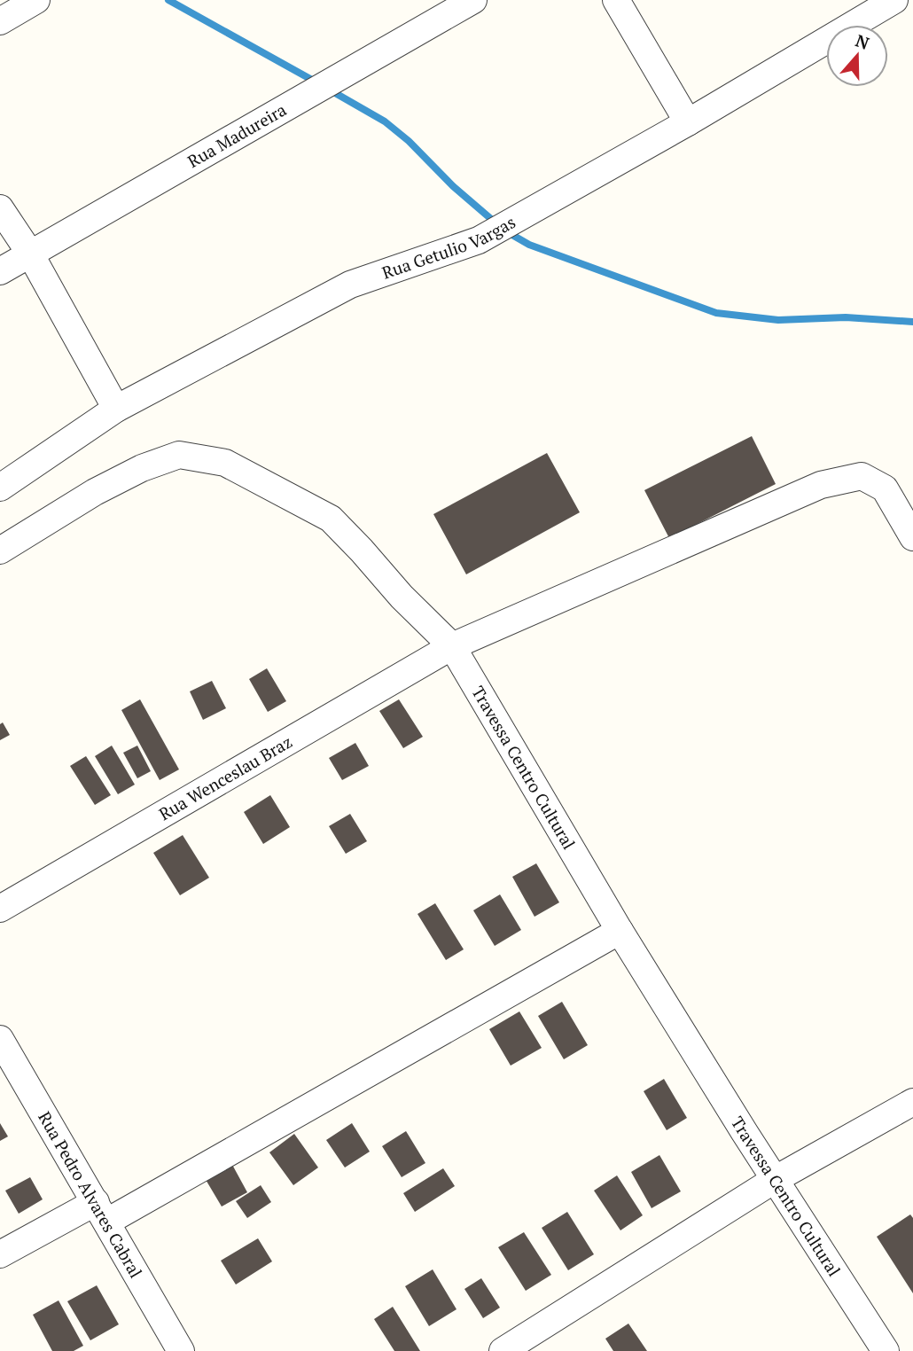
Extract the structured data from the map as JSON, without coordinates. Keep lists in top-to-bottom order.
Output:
{
  "streets": {
    "street": [
      "Rua Madureira",
      "Rua Getulio Vargas",
      "Travessa Centro Cultural",
      "Rua Wenceslau Braz",
      "Rua Pedro Alvares Cabral"
    ]
  },
  "crossings": [
    ["Travessa Centro Cultural", "Rua Wenceslau Braz"]
  ],
  "north": "top"
}
